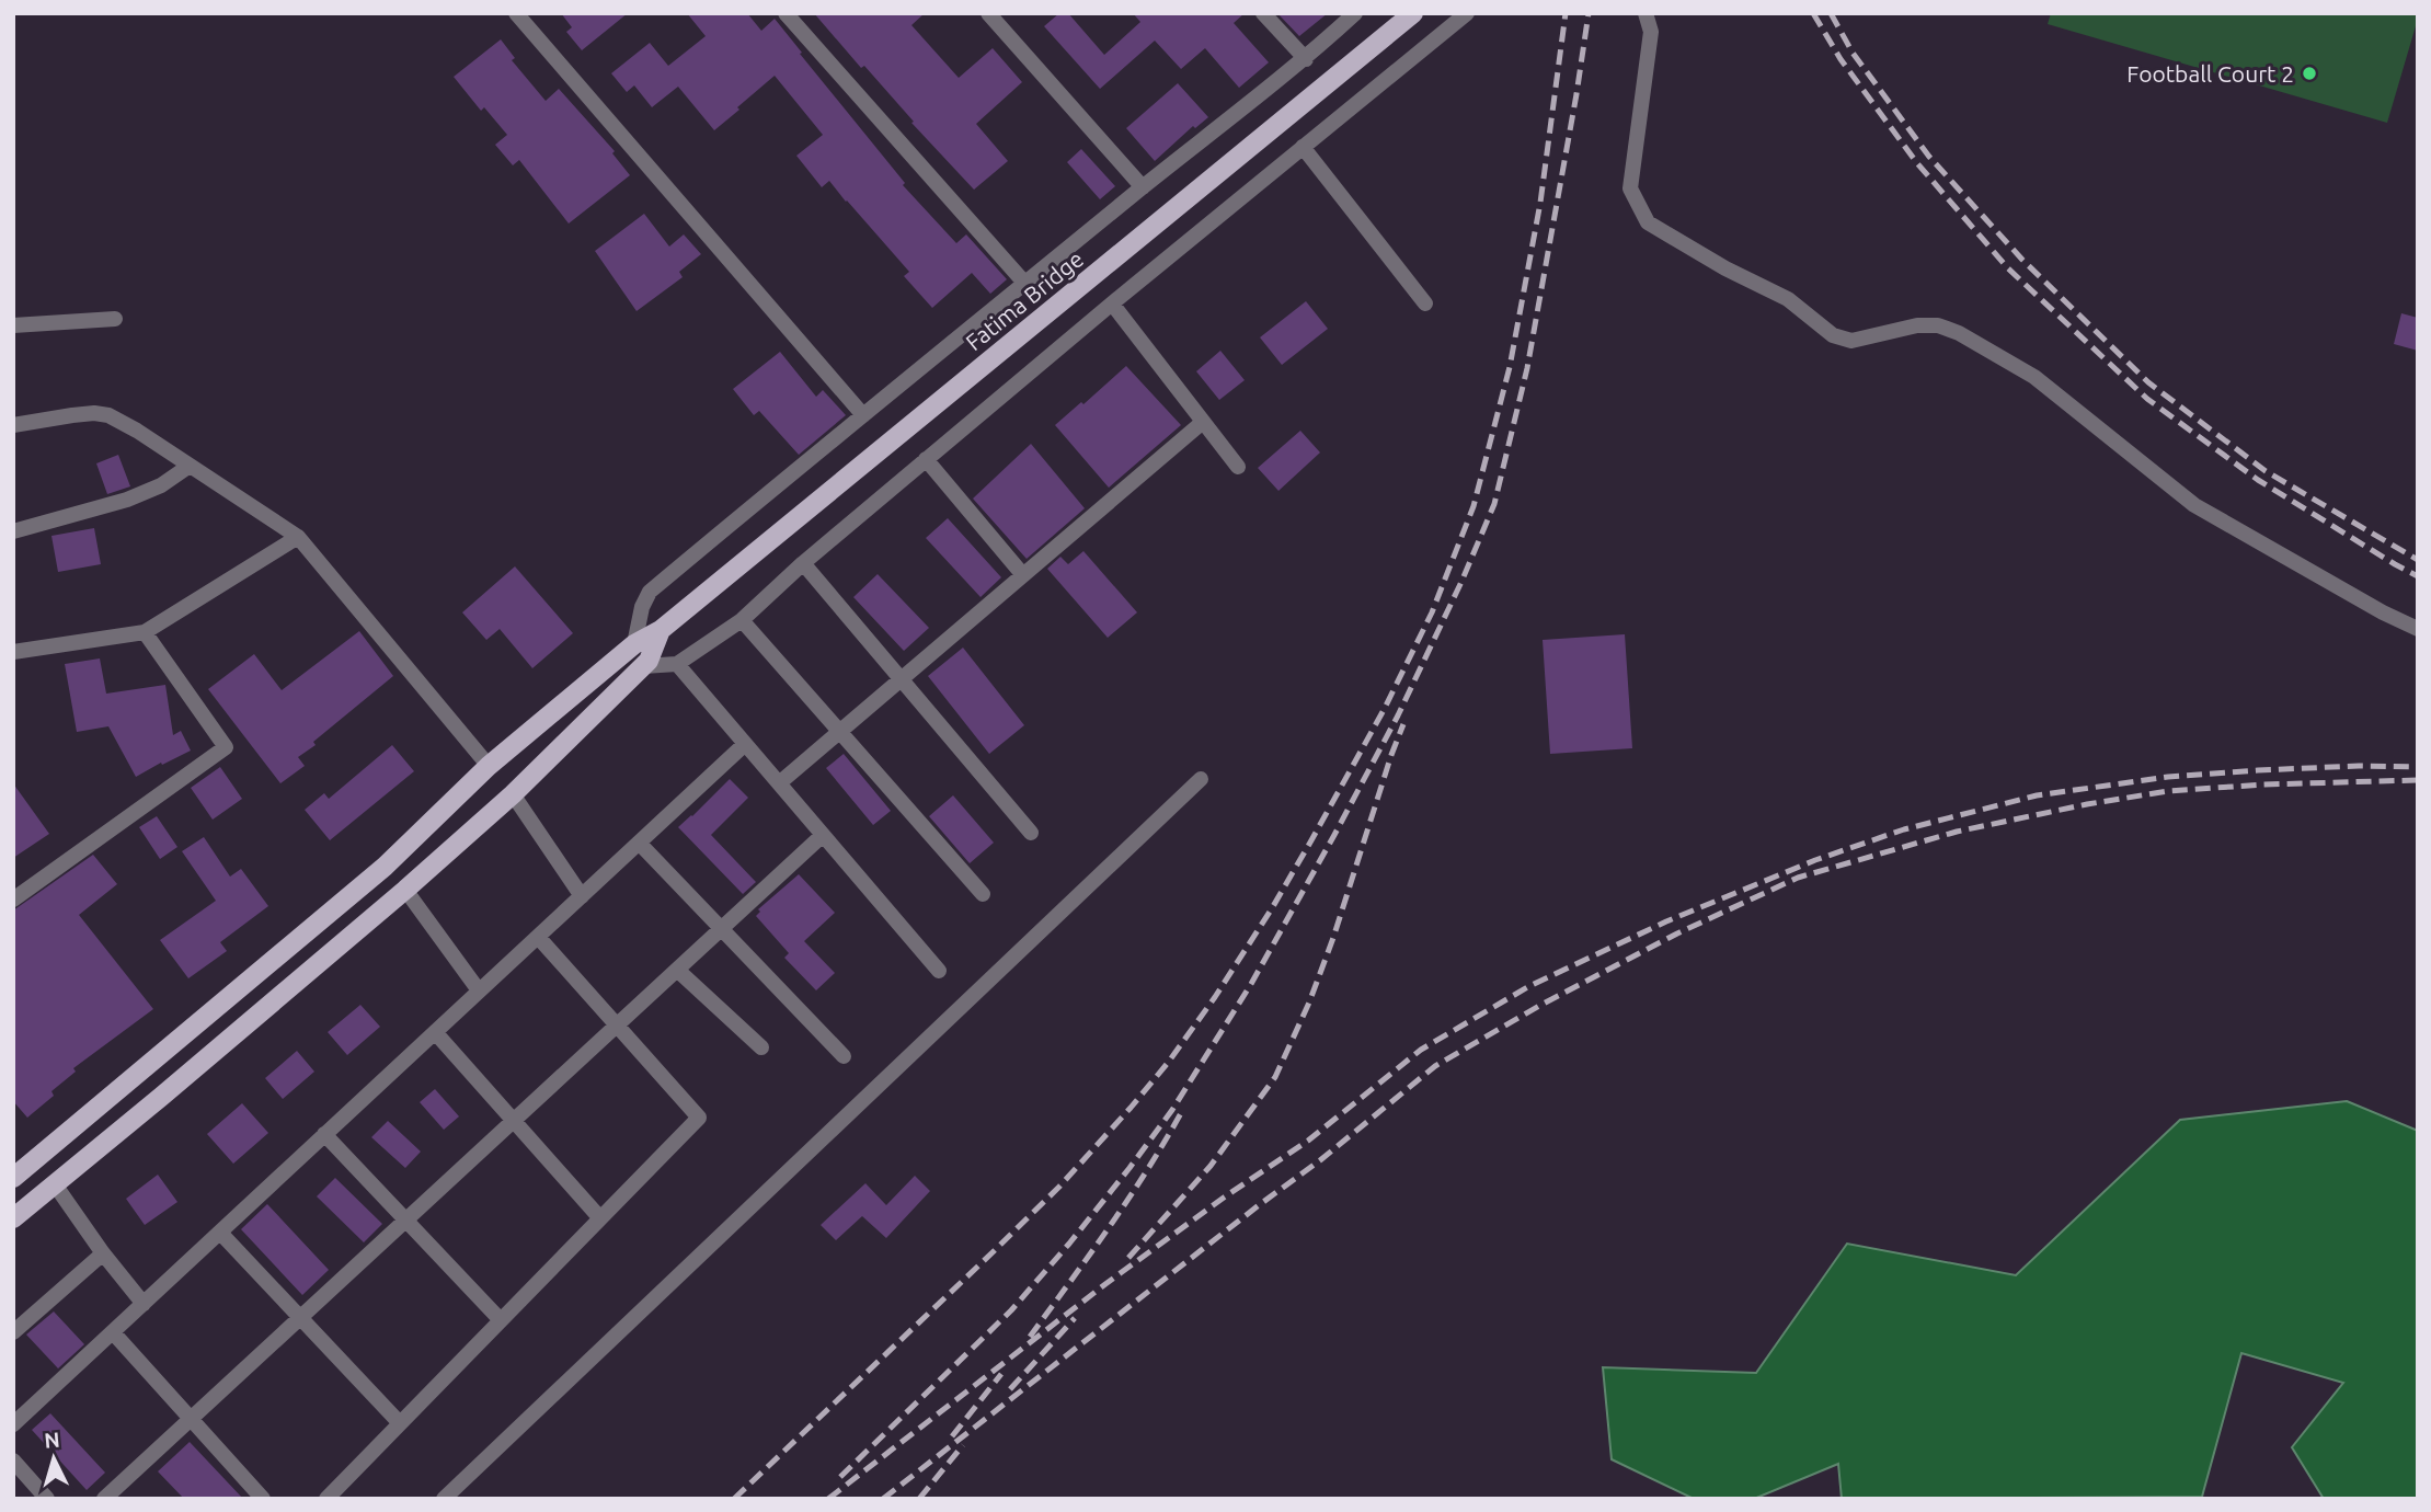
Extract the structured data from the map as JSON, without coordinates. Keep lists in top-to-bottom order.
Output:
{
  "streets": {
    "main road": ["Fatima Bridge"]
  },
  "places": ["Football Court 2"],
  "north": "top"
}
